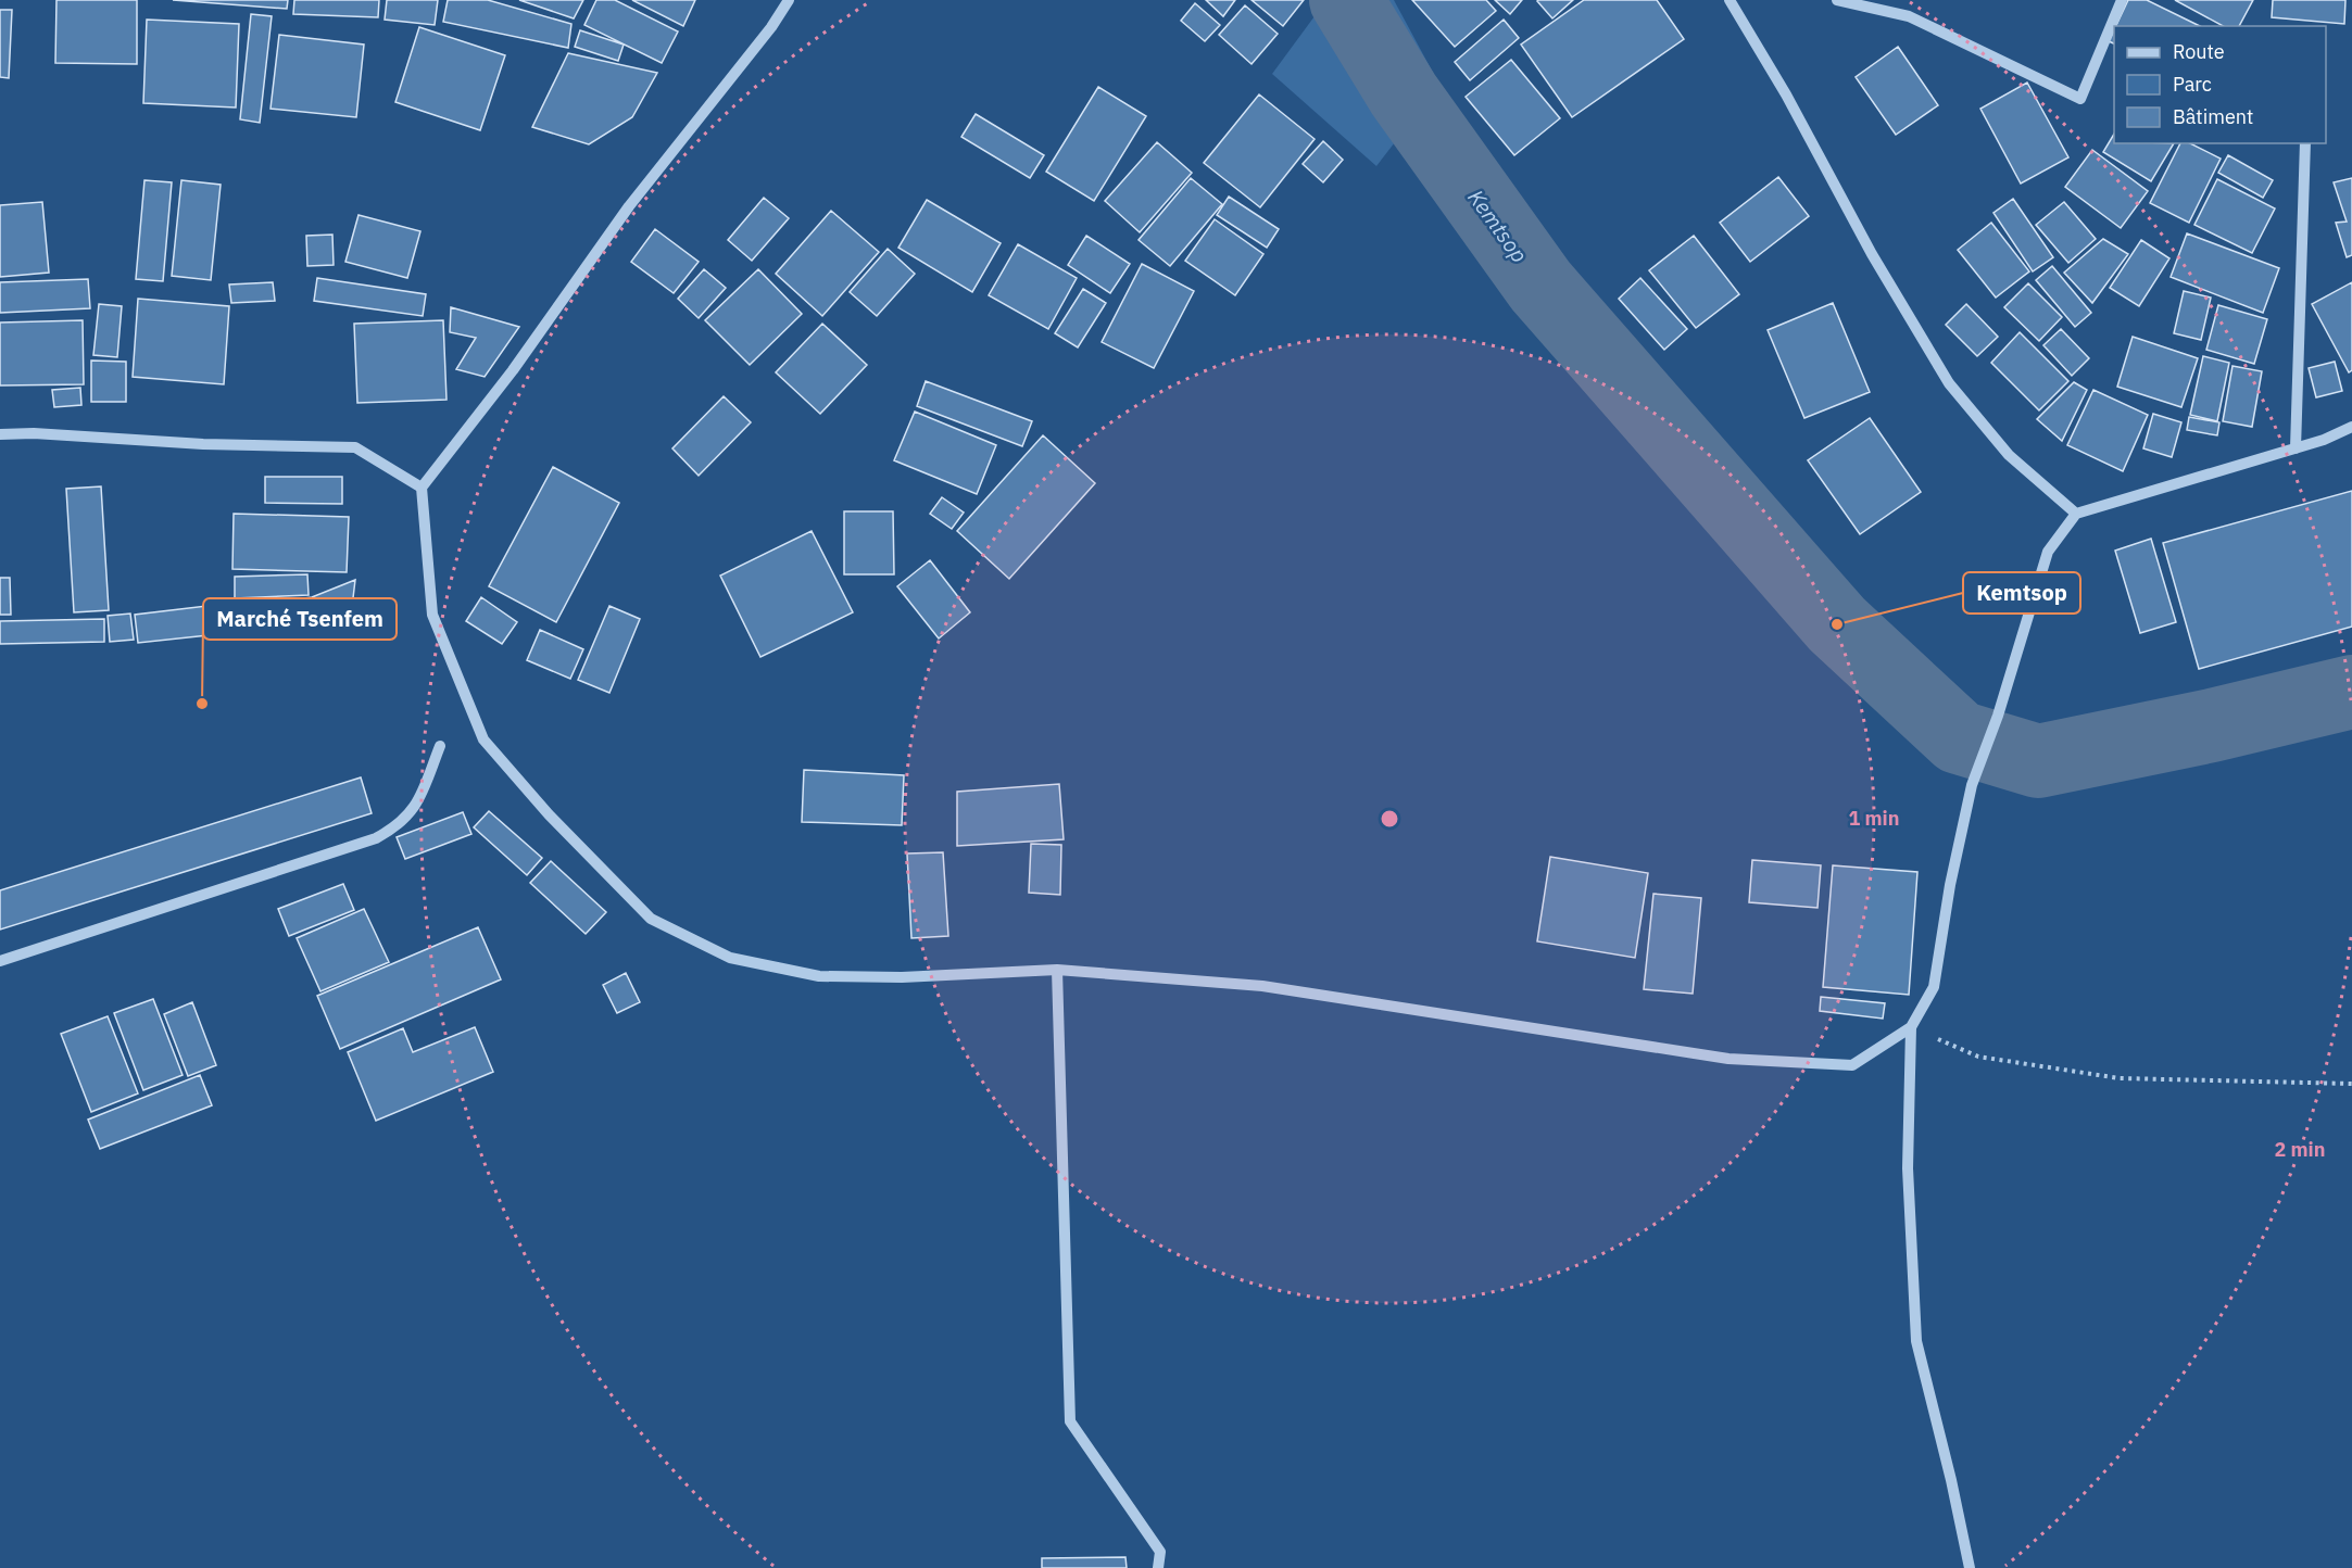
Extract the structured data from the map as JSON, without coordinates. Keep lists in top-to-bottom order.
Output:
{
  "water": ["Kemtsop"],
  "places": ["Kemtsop", "Marché Tsenfem"],
  "legend": ["Route", "Parc", "Bâtiment"],
  "rings": ["1 min", "2 min"]
}
